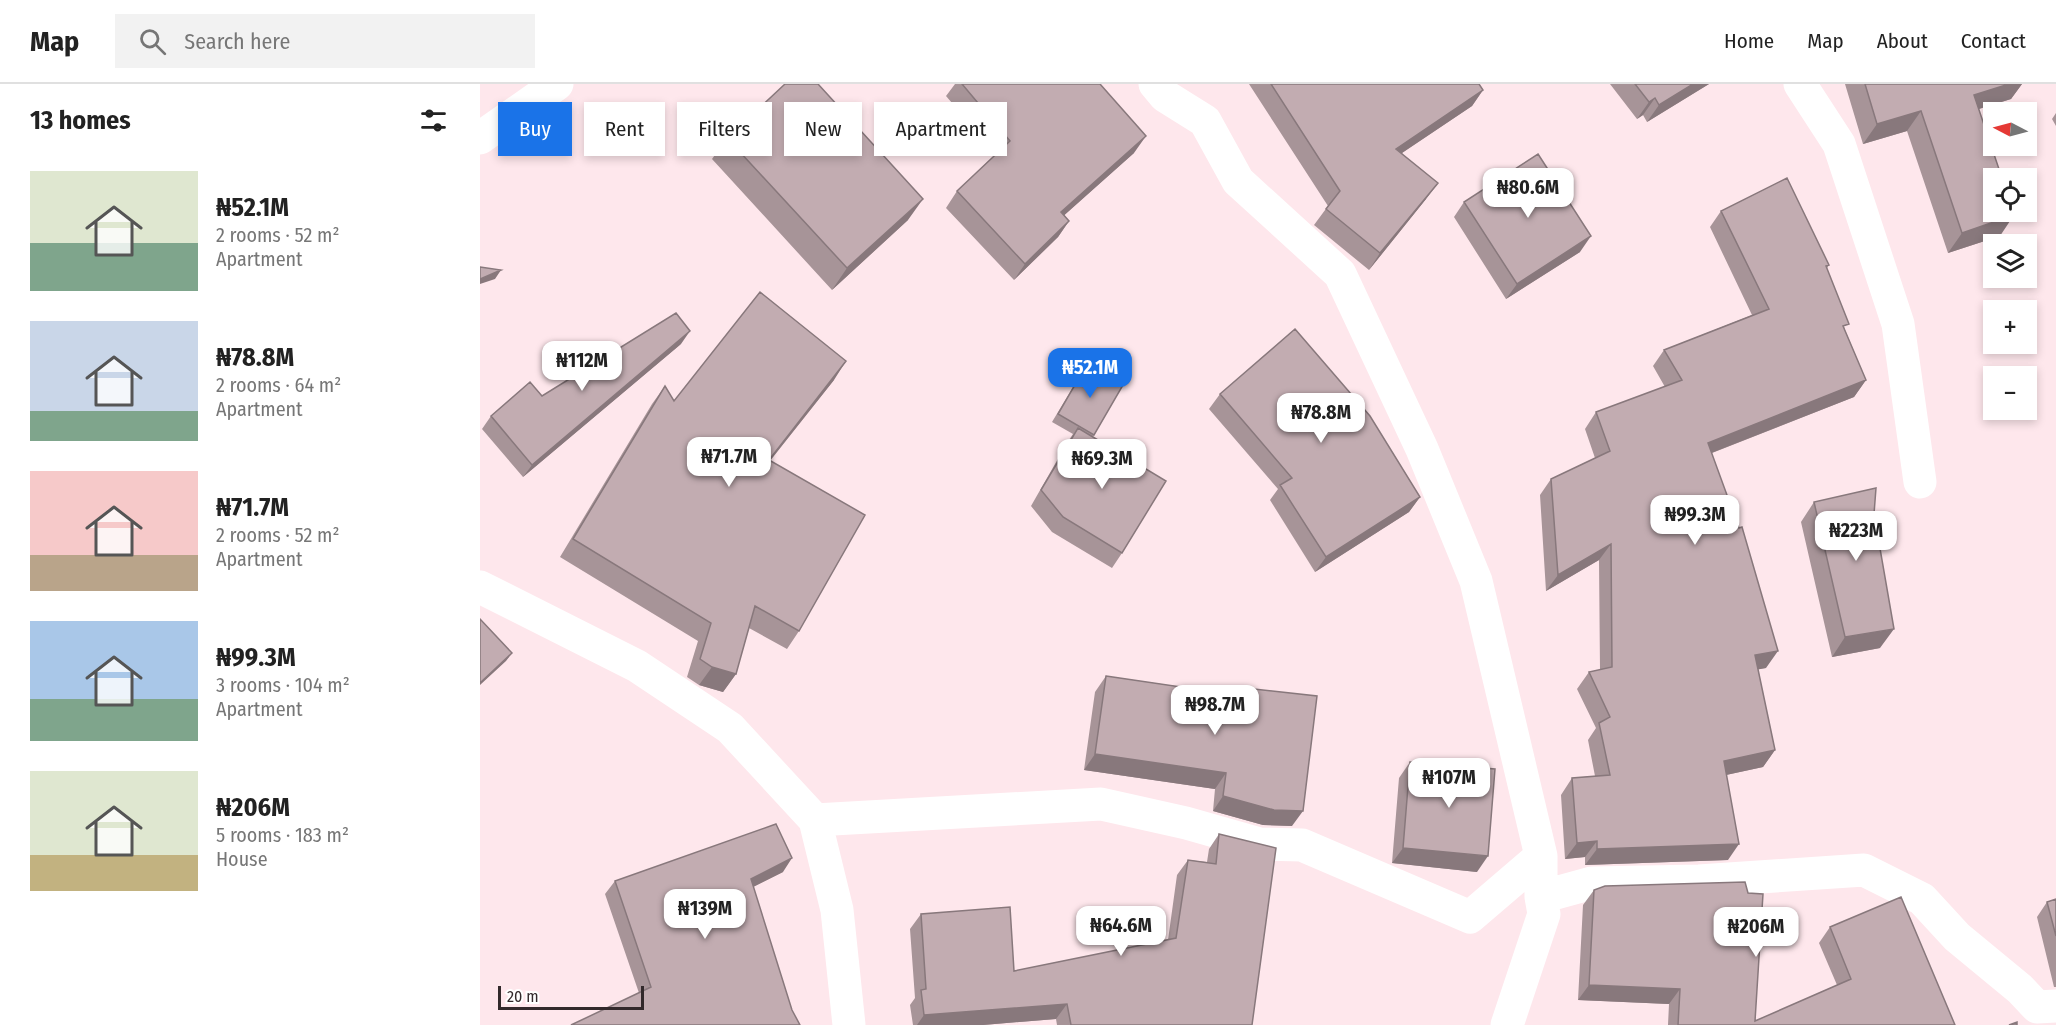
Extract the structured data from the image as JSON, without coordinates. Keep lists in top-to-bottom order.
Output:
{
  "scale_bar": "20 m",
  "north": "left",
  "page": {
    "header": "Map",
    "search": "Search here",
    "nav": [
      "Home",
      "Map",
      "About",
      "Contact"
    ],
    "heading": "13 homes",
    "map_buttons": ["+", "−"],
    "chip": [
      "Buy",
      "Rent",
      "Filters",
      "New",
      "Apartment"
    ],
    "list": [
      {
        "name": "₦52.1M",
        "note": "2 rooms · 52 m² · Apartment"
      },
      {
        "name": "₦78.8M",
        "note": "2 rooms · 64 m² · Apartment"
      },
      {
        "name": "₦71.7M",
        "note": "2 rooms · 52 m² · Apartment"
      },
      {
        "name": "₦99.3M",
        "note": "3 rooms · 104 m² · Apartment"
      },
      {
        "name": "₦206M",
        "note": "5 rooms · 183 m² · House"
      }
    ],
    "price": [
      "₦80.6M",
      "₦112M",
      "₦52.1M",
      "₦78.8M",
      "₦71.7M",
      "₦69.3M",
      "₦99.3M",
      "₦223M",
      "₦98.7M",
      "₦107M",
      "₦139M",
      "₦64.6M",
      "₦206M"
    ],
    "scale": "20 m"
  }
}
